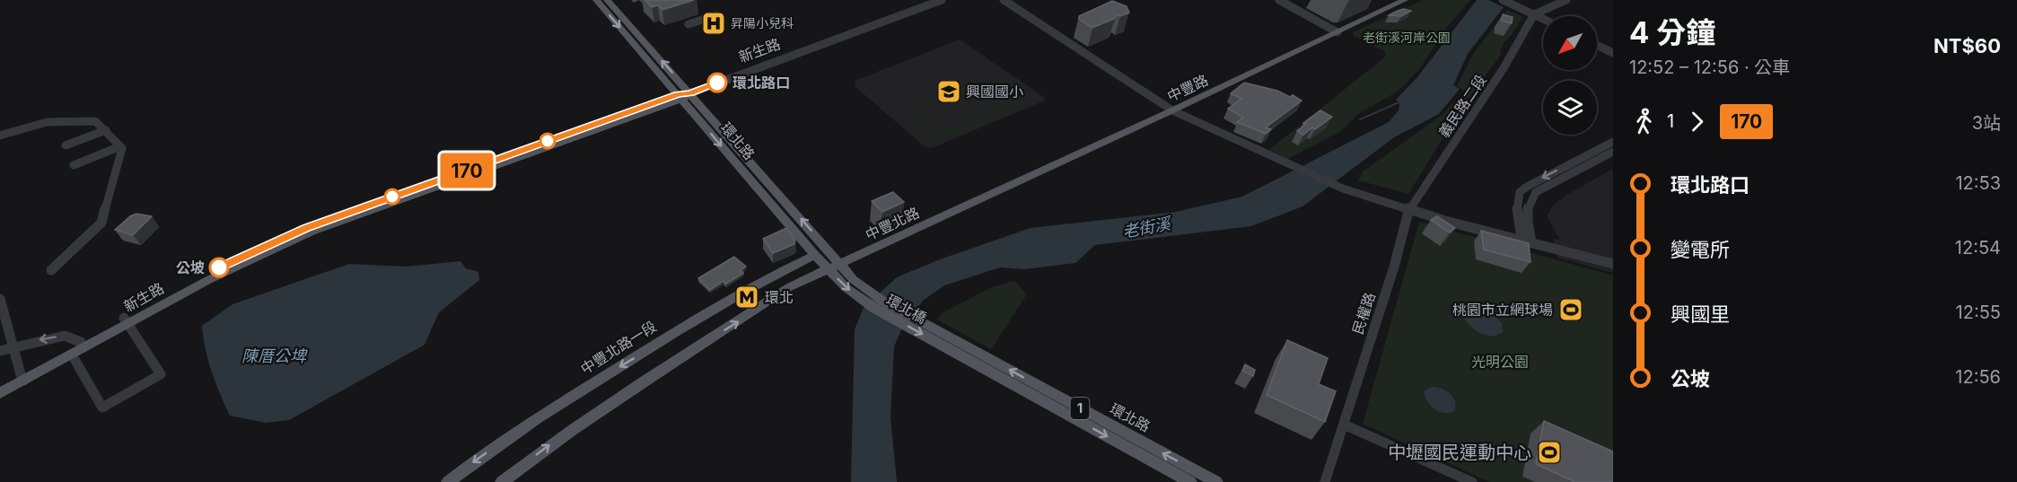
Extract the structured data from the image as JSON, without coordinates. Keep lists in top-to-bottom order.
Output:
{
  "streets": {
    "main road": [
      "新生路",
      "中豐路",
      "環北路",
      "中豐北路",
      "環北橋",
      "中豐北路一段",
      "1"
    ],
    "street": ["義民路二段", "民權路"]
  },
  "crossings": [
    ["新生路", "環北路"],
    ["中豐路", "中豐北路"],
    ["義民路二段", "民權路"],
    ["環北路", "中豐北路"],
    ["環北路", "環北橋"],
    ["環北路", "中豐北路一段"]
  ],
  "water": ["老街溪", "陳厝公埤"],
  "parks": ["老街溪河岸公園", "光明公園"],
  "places": {
    "hospital": ["昇陽小兒科"],
    "other": ["環北路口", "公坡"],
    "school or university": ["興國國小"],
    "metro station": ["環北"],
    "sports": ["桃園市立網球場", "中壢國民運動中心"]
  },
  "lines": ["bus line 170"],
  "north": "bottom left",
  "page": {
    "on_map": "170",
    "heading": ["4 分鐘", "12:52 – 12:56 · 公車", "NT$60"],
    "legs": ["1", "170", "3站"],
    "list": [
      {
        "name": "環北路口",
        "value": "12:53"
      },
      {
        "name": "變電所",
        "value": "12:54"
      },
      {
        "name": "興國里",
        "value": "12:55"
      },
      {
        "name": "公坡",
        "value": "12:56"
      }
    ]
  }
}
